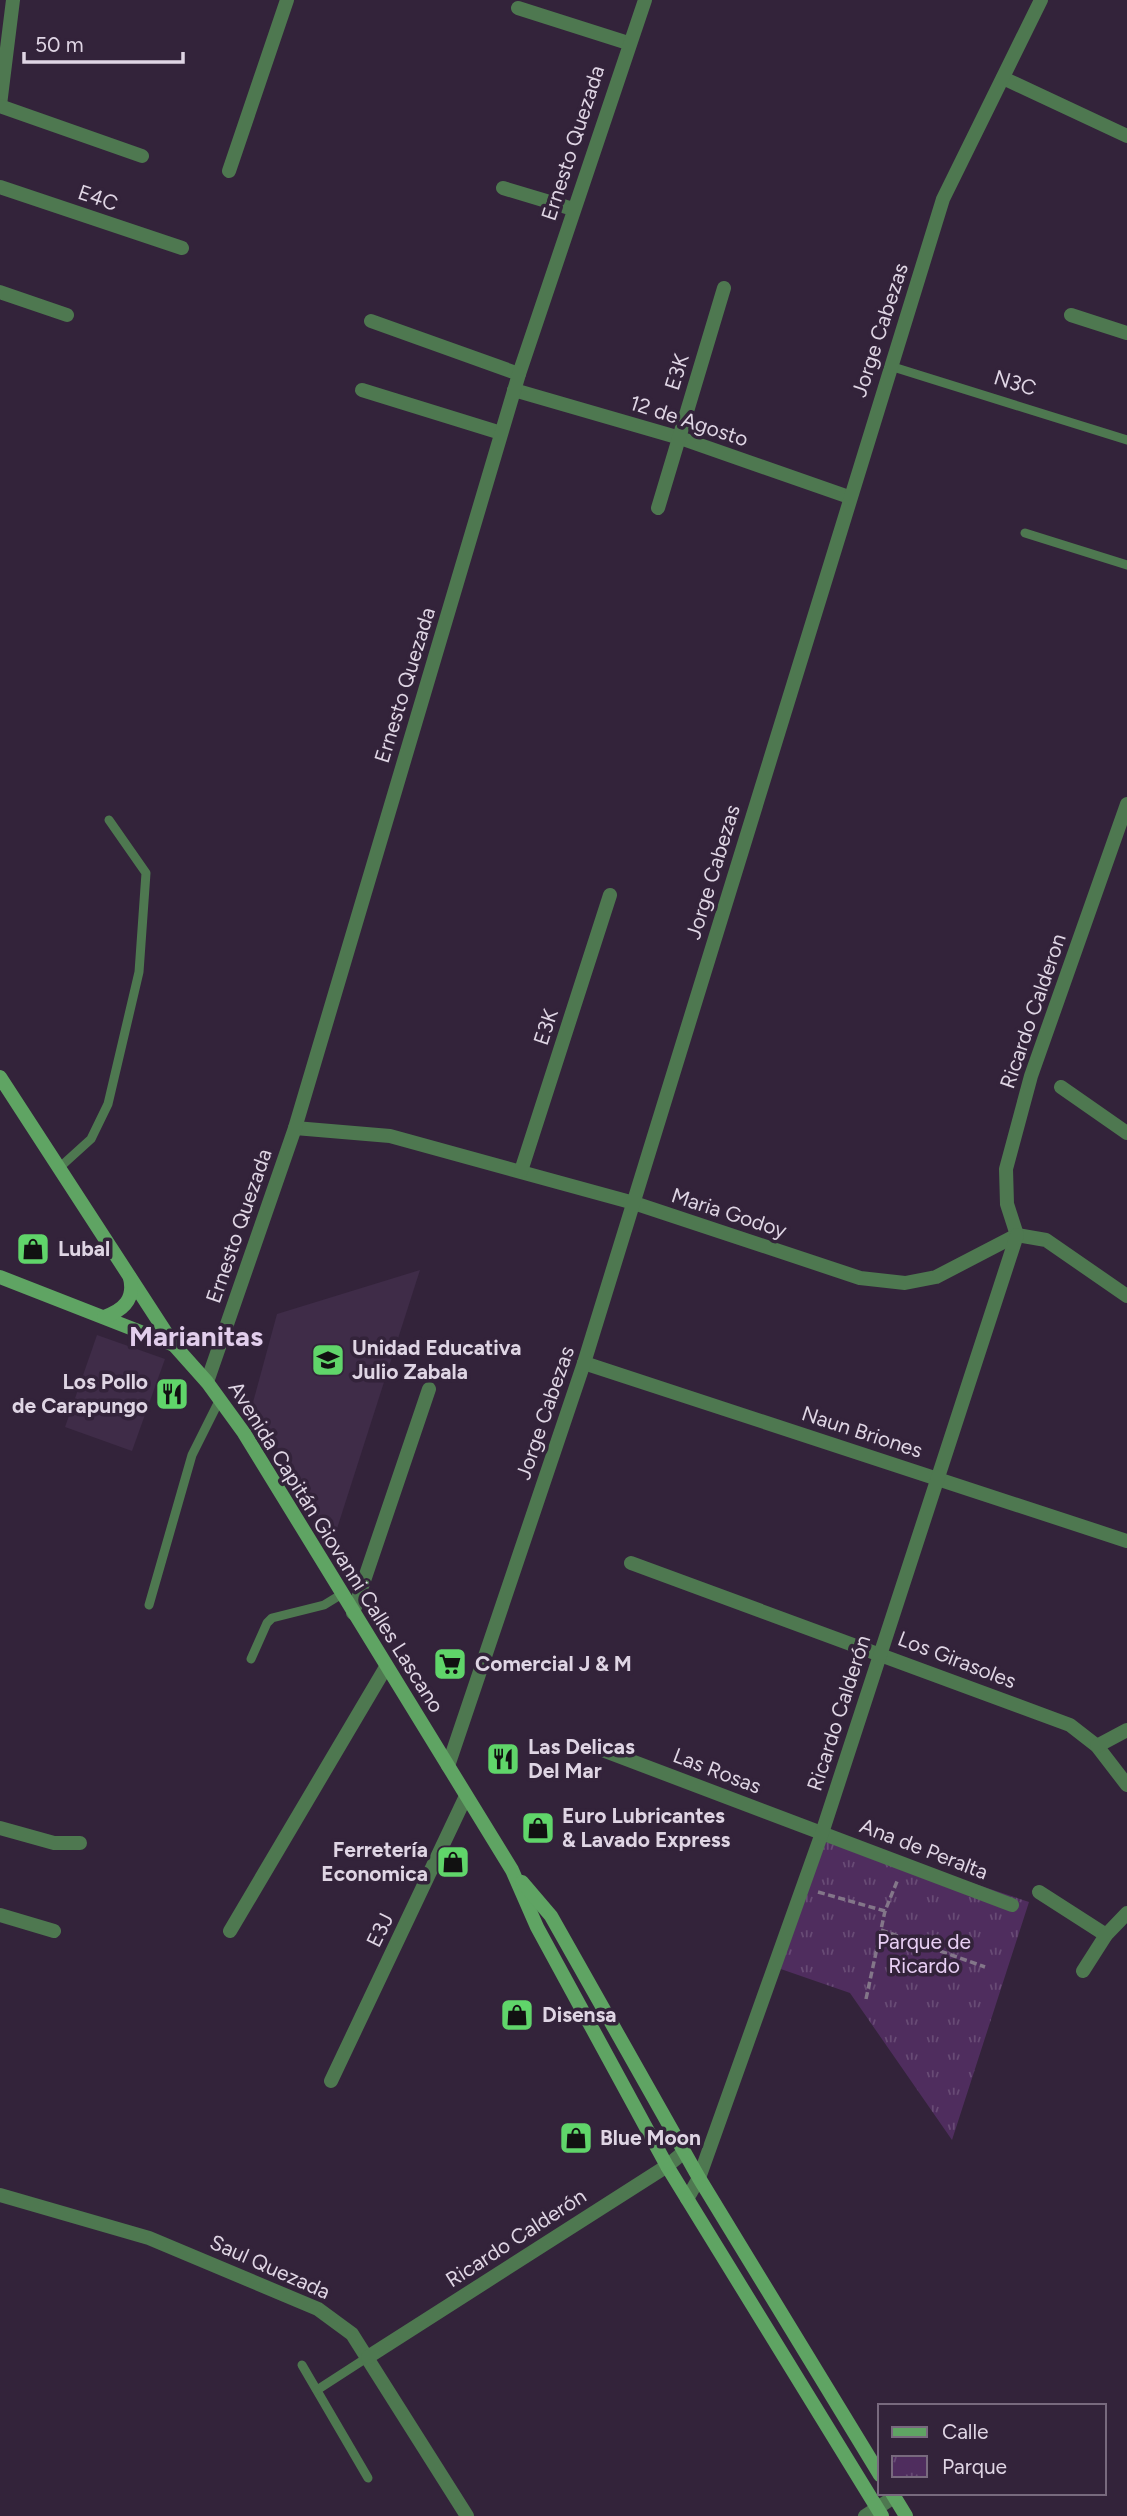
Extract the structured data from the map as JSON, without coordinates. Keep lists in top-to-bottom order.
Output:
{
  "streets": {
    "main road": ["Avenida Capitán Giovanni Calles Lascano"],
    "street": [
      "Ernesto Quezada",
      "E4C",
      "Jorge Cabezas",
      "E3K",
      "12 de Agosto",
      "Ricardo Calderon",
      "Maria Godoy",
      "Naun Briones",
      "Los Girasoles",
      "Ricardo Calderón",
      "Las Rosas",
      "Ana de Peralta",
      "E3J",
      "Saul Quezada"
    ],
    "lane": ["N3C"]
  },
  "crossings": [
    ["Ernesto Quezada", "12 de Agosto"],
    ["Ernesto Quezada", "Maria Godoy"],
    ["Ernesto Quezada", "Avenida Capitán Giovanni Calles Lascano"],
    ["Jorge Cabezas", "N3C"],
    ["Jorge Cabezas", "12 de Agosto"],
    ["Jorge Cabezas", "Maria Godoy"],
    ["Jorge Cabezas", "Naun Briones"],
    ["Jorge Cabezas", "Avenida Capitán Giovanni Calles Lascano"],
    ["E3K", "12 de Agosto"],
    ["E3K", "Maria Godoy"],
    ["Ricardo Calderon", "Maria Godoy"],
    ["Ricardo Calderon", "Ricardo Calderón"],
    ["Maria Godoy", "Ricardo Calderón"],
    ["Naun Briones", "Ricardo Calderón"],
    ["Avenida Capitán Giovanni Calles Lascano", "Ricardo Calderón"],
    ["Avenida Capitán Giovanni Calles Lascano", "E3J"],
    ["Los Girasoles", "Ricardo Calderón"],
    ["Ricardo Calderón", "Las Rosas"],
    ["Ricardo Calderón", "Ana de Peralta"],
    ["Ricardo Calderón", "Saul Quezada"],
    ["Las Rosas", "Ana de Peralta"]
  ],
  "districts": ["Marianitas"],
  "parks": ["Parque de Ricardo"],
  "places": {
    "shop": [
      "Lubal",
      "Euro Lubricantes & Lavado Express",
      "Ferretería Economica",
      "Disensa",
      "Blue Moon"
    ],
    "school or university": ["Unidad Educativa Julio Zabala"],
    "restaurant": ["Los Pollo de Carapungo", "Las Delicas Del Mar"],
    "supermarket": ["Comercial J & M"]
  },
  "legend": ["Calle", "Parque"],
  "scale_bar": "50 m"
}
